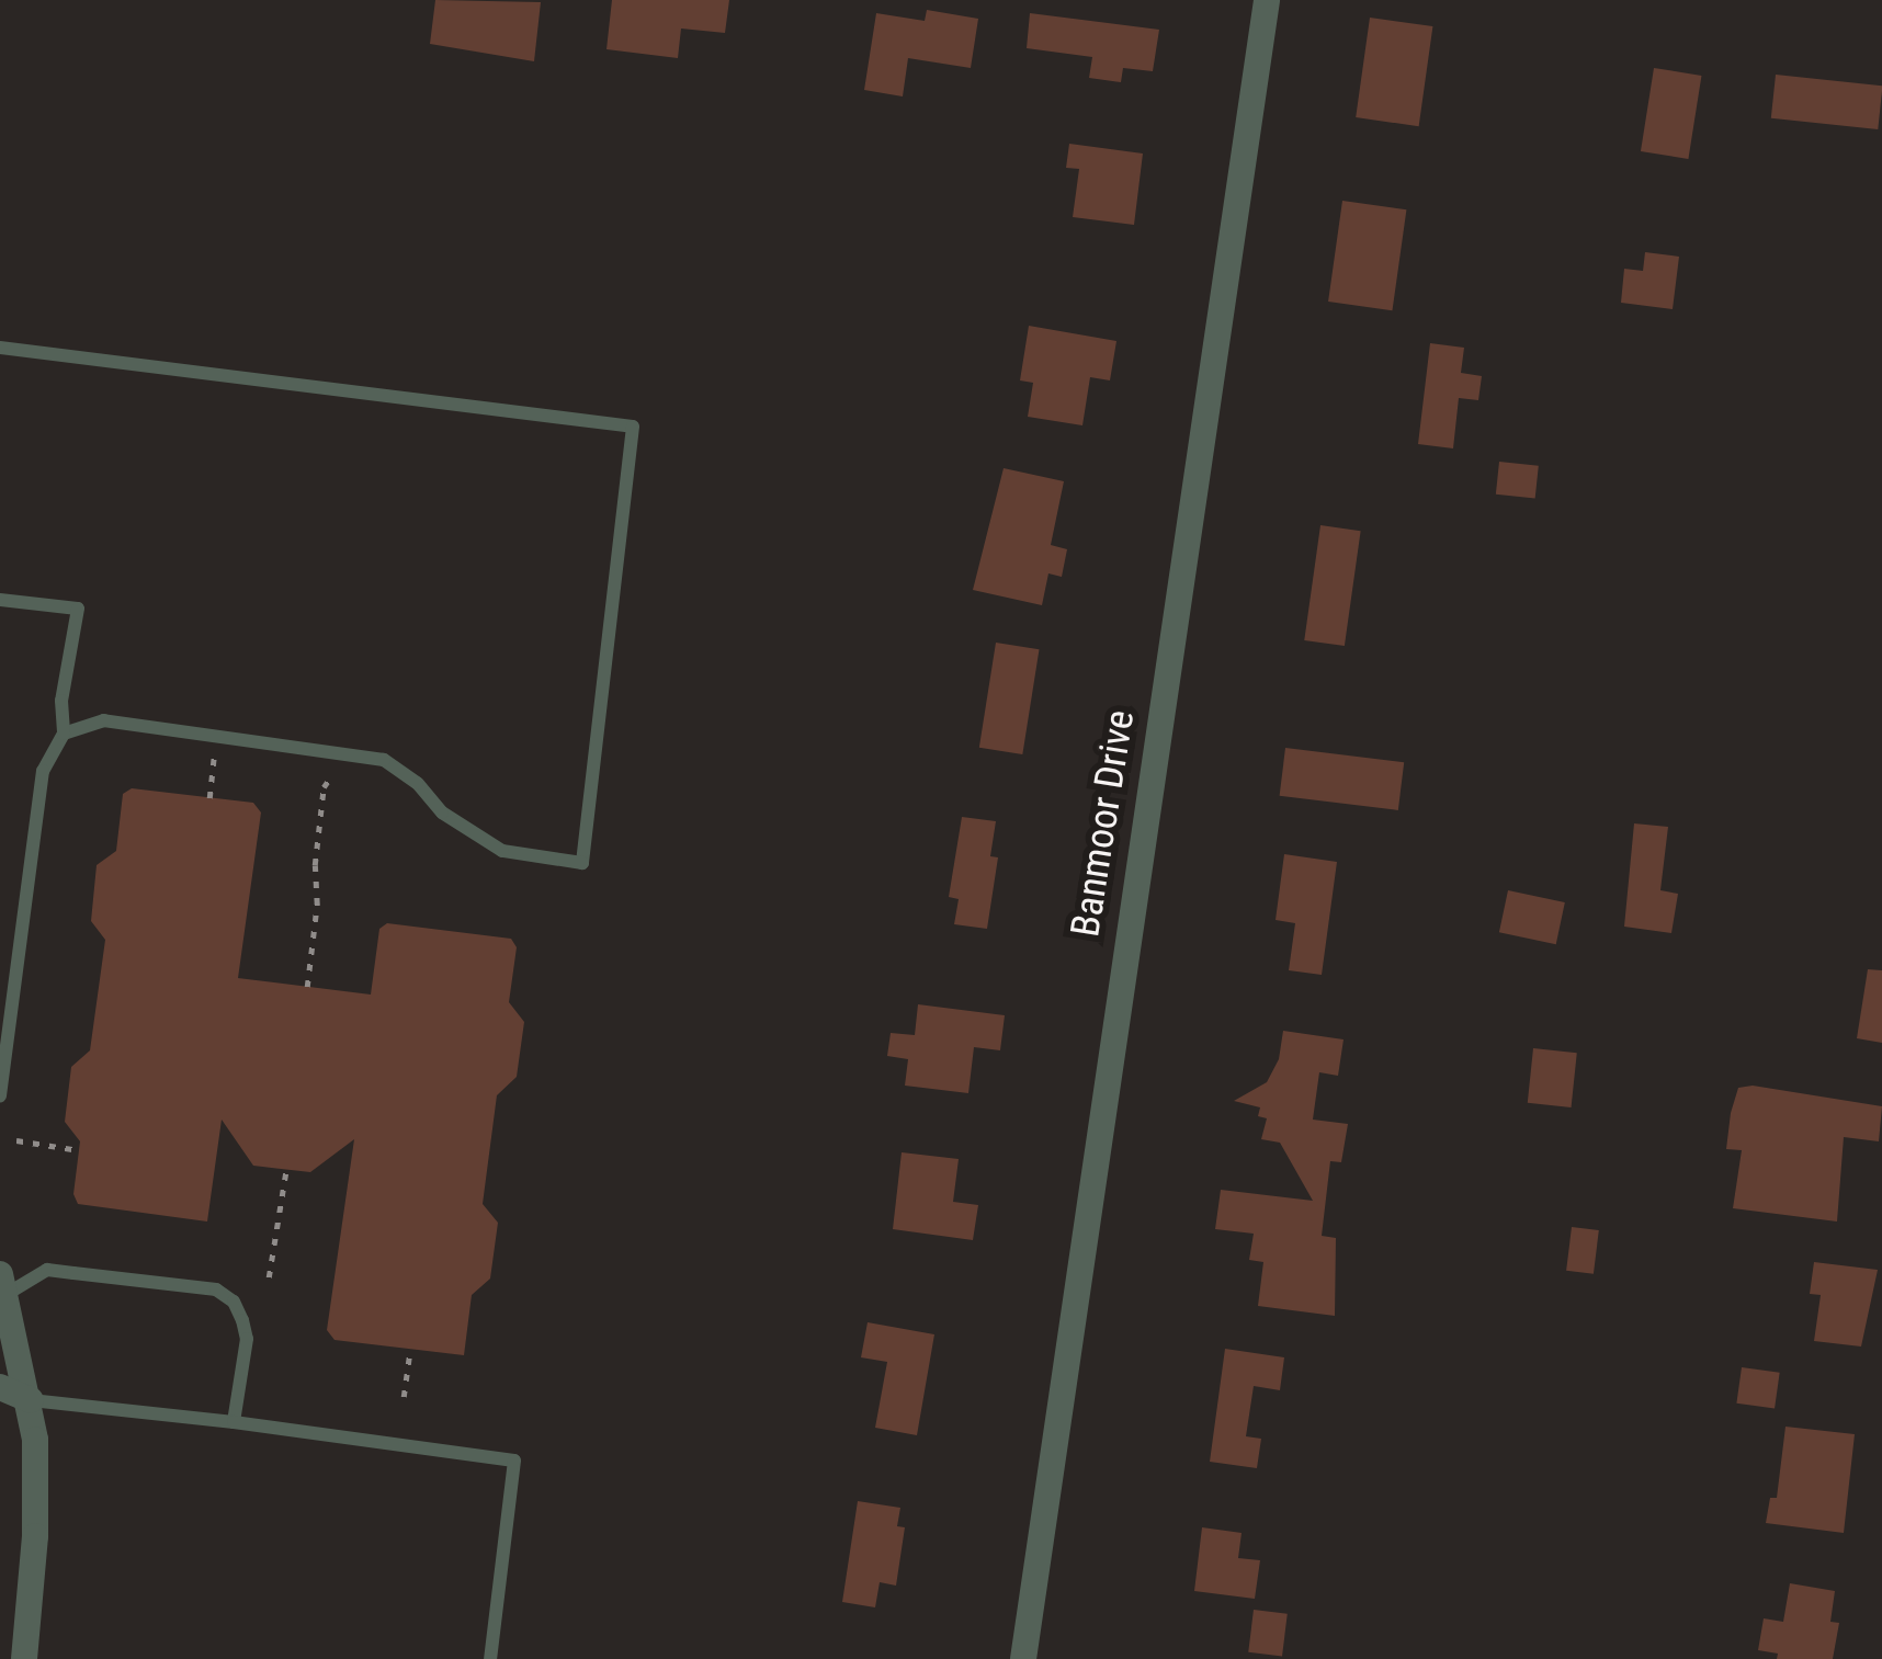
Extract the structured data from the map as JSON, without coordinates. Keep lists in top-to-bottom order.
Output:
{
  "streets": {
    "street": ["Banmoor Drive"]
  }
}
